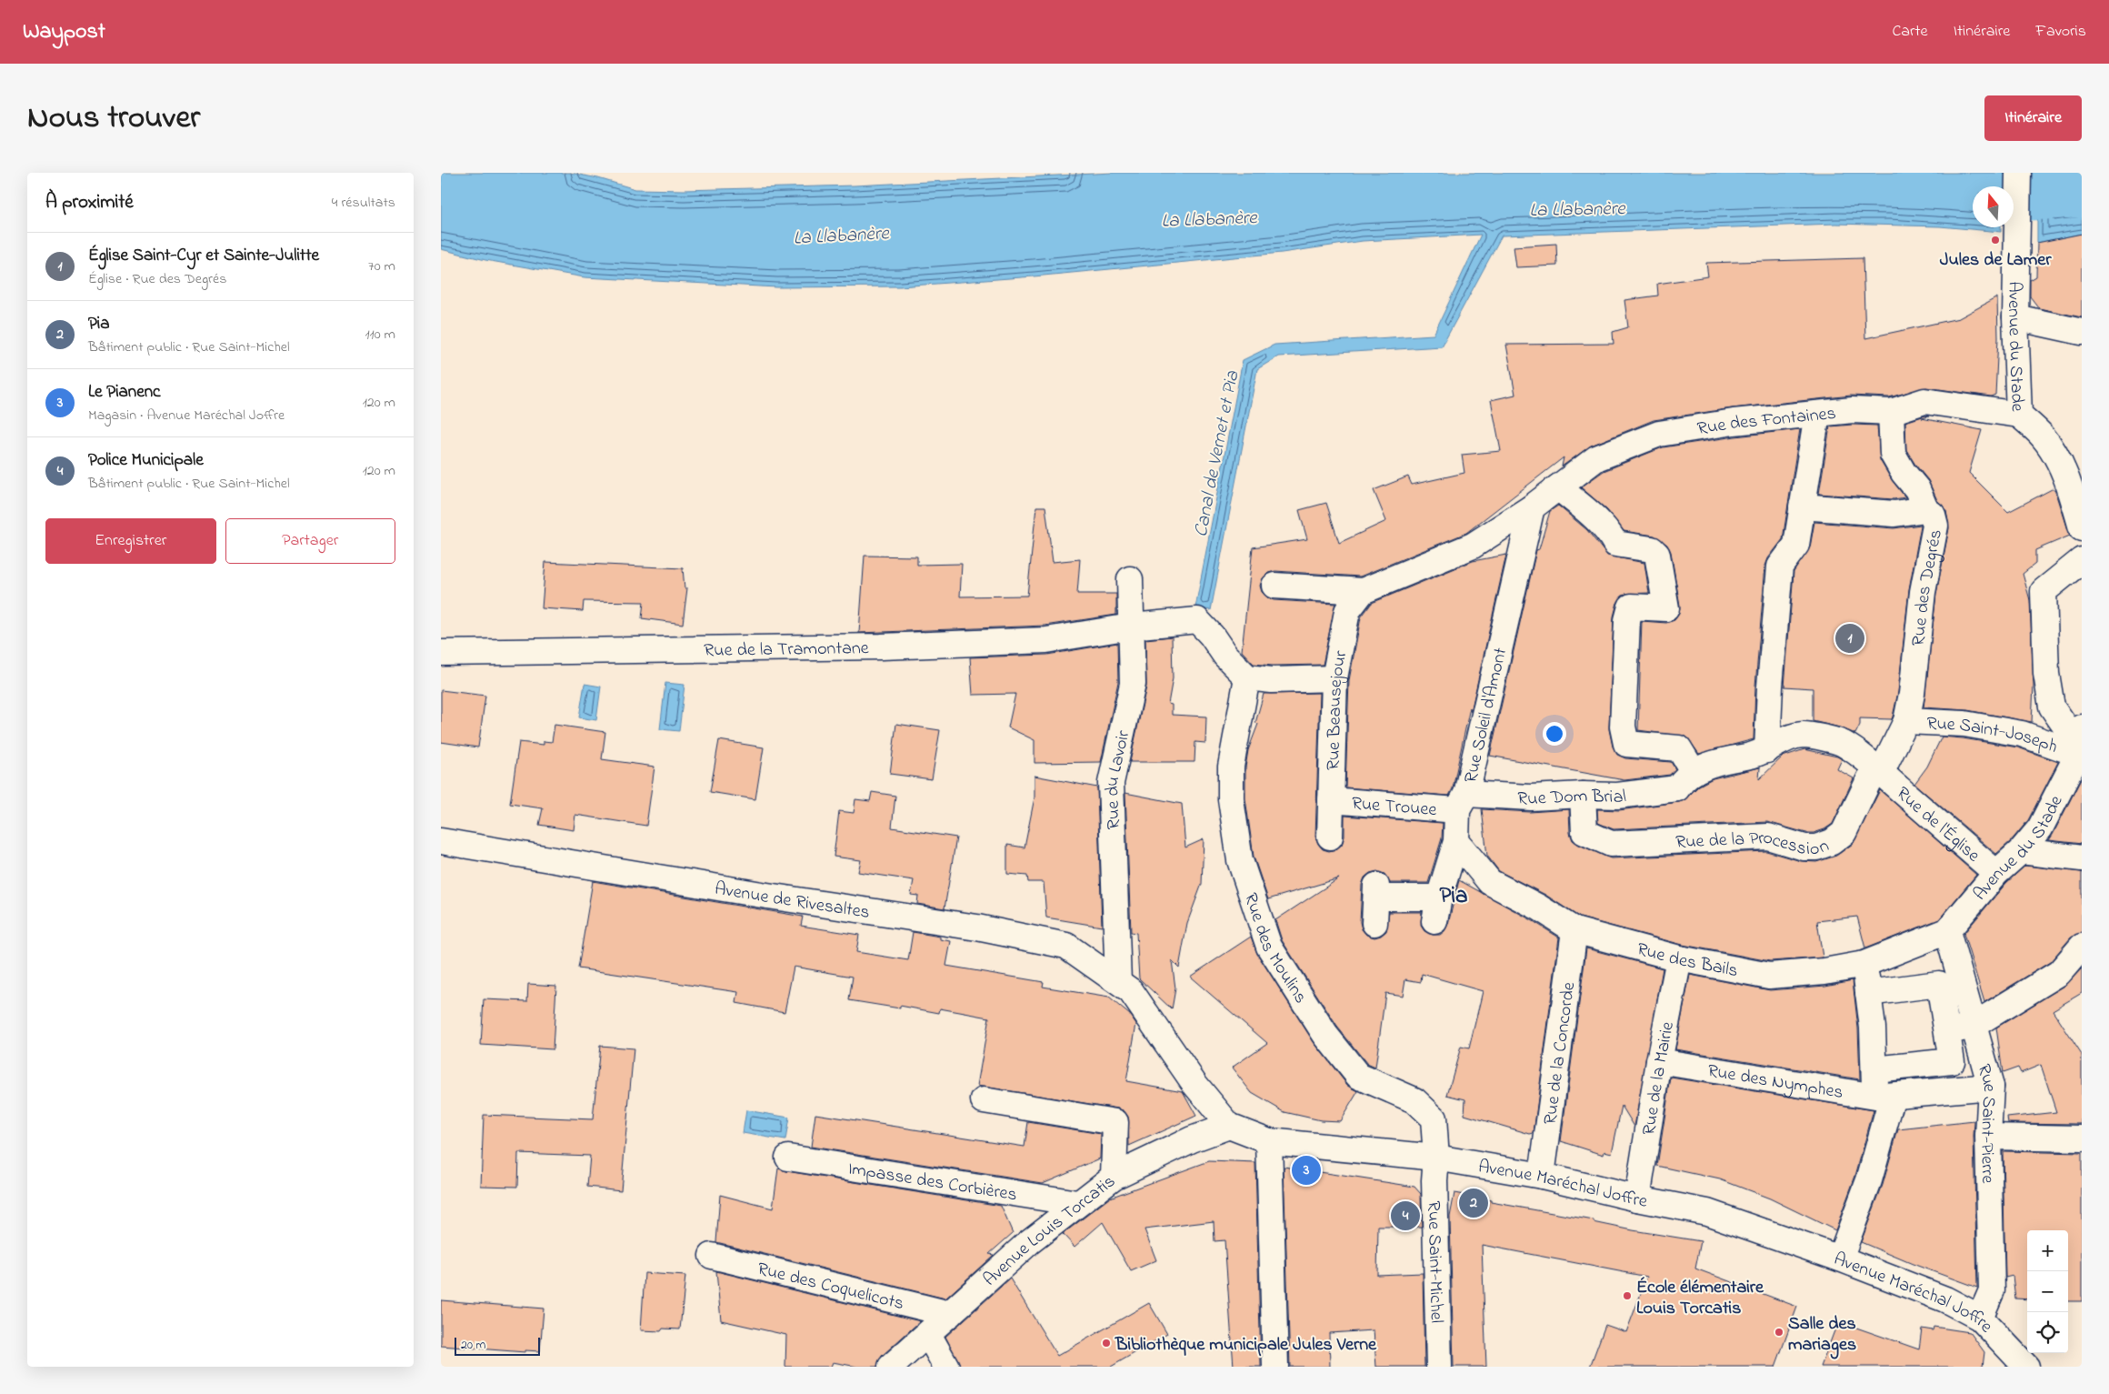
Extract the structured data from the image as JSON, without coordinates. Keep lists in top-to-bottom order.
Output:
{
  "streets": {
    "street": [
      "Avenue du Stade",
      "Rue des Fontaines",
      "Rue des Degrés",
      "Rue de la Tramontane",
      "Rue Beausejour",
      "Rue Soleil d'Amont",
      "Rue Saint-Joseph",
      "Rue du Lavoir",
      "Rue Dom Brial",
      "Rue Trouee",
      "Rue de l'Église",
      "Rue de la Procession",
      "Avenue de Rivesaltes",
      "Rue des Moulins",
      "Rue des Bails",
      "Rue de la Concorde",
      "Rue de la Mairie",
      "Rue des Nymphes",
      "Rue Saint-Pierre",
      "Impasse des Corbières",
      "Avenue Maréchal Joffre",
      "Avenue Louis Torcatis",
      "Rue Saint-Michel",
      "Rue des Coquelicots"
    ]
  },
  "crossings": [
    ["Avenue du Stade", "Rue des Fontaines"],
    ["Avenue du Stade", "Rue Saint-Joseph"],
    ["Avenue du Stade", "Rue de l'Église"],
    ["Avenue du Stade", "Rue des Bails"],
    ["Avenue du Stade", "Rue Saint-Pierre"],
    ["Rue des Fontaines", "Rue des Degrés"],
    ["Rue des Fontaines", "Rue Beausejour"],
    ["Rue des Fontaines", "Rue Soleil d'Amont"],
    ["Rue des Degrés", "Rue Saint-Joseph"],
    ["Rue des Degrés", "Rue de l'Église"],
    ["Rue des Degrés", "Rue de la Procession"],
    ["Rue de la Tramontane", "Rue du Lavoir"],
    ["Rue de la Tramontane", "Rue des Moulins"],
    ["Rue Beausejour", "Rue Soleil d'Amont"],
    ["Rue Beausejour", "Rue Trouee"],
    ["Rue Soleil d'Amont", "Rue Dom Brial"],
    ["Rue Soleil d'Amont", "Rue Trouee"],
    ["Rue Soleil d'Amont", "Rue des Bails"],
    ["Rue du Lavoir", "Avenue de Rivesaltes"],
    ["Rue Dom Brial", "Rue Trouee"],
    ["Rue Dom Brial", "Rue de l'Église"],
    ["Rue Dom Brial", "Rue de la Procession"],
    ["Rue de l'Église", "Rue de la Procession"],
    ["Rue des Moulins", "Avenue Maréchal Joffre"],
    ["Rue des Moulins", "Rue Saint-Michel"],
    ["Rue des Bails", "Rue de la Concorde"],
    ["Rue des Bails", "Rue de la Mairie"],
    ["Rue des Bails", "Rue Saint-Pierre"],
    ["Rue de la Concorde", "Avenue Maréchal Joffre"],
    ["Rue de la Mairie", "Rue des Nymphes"],
    ["Rue de la Mairie", "Avenue Maréchal Joffre"],
    ["Rue des Nymphes", "Rue Saint-Pierre"],
    ["Rue Saint-Pierre", "Avenue Maréchal Joffre"],
    ["Impasse des Corbières", "Avenue Louis Torcatis"],
    ["Avenue Maréchal Joffre", "Avenue Louis Torcatis"],
    ["Avenue Maréchal Joffre", "Rue Saint-Michel"],
    ["Avenue Louis Torcatis", "Rue des Coquelicots"]
  ],
  "districts": ["Pia"],
  "water": ["La Llabanère", "Canal de Vernet et Pia"],
  "places": [
    "Jules de Lamer",
    "École élémentaire Louis Torcatis",
    "Salle des mariages",
    "Bibliothèque municipale Jules Verne"
  ],
  "scale_bar": "20 m",
  "north": "top",
  "page": {
    "header": "Waypost",
    "nav": ["Carte", "Itinéraire", "Favoris"],
    "title": "Nous trouver",
    "buttons": [
      "Itinéraire",
      ["Enregistrer", "Partager"]
    ],
    "heading": ["À proximité", "4 résultats"],
    "list": [
      {
        "mark": "1",
        "name": "Église Saint-Cyr et Sainte-Julitte",
        "note": "Église · Rue des Degrés",
        "value": "70 m"
      },
      {
        "mark": "2",
        "name": "Pia",
        "note": "Bâtiment public · Rue Saint-Michel",
        "value": "110 m"
      },
      {
        "mark": "3",
        "name": "Le Pianenc",
        "note": "Magasin · Avenue Maréchal Joffre",
        "value": "120 m"
      },
      {
        "mark": "4",
        "name": "Police Municipale",
        "note": "Bâtiment public · Rue Saint-Michel",
        "value": "120 m"
      }
    ],
    "pins": [
      "1",
      "3",
      "2",
      "4"
    ],
    "map_buttons": ["+", "−"],
    "scale": "20 m"
  }
}
